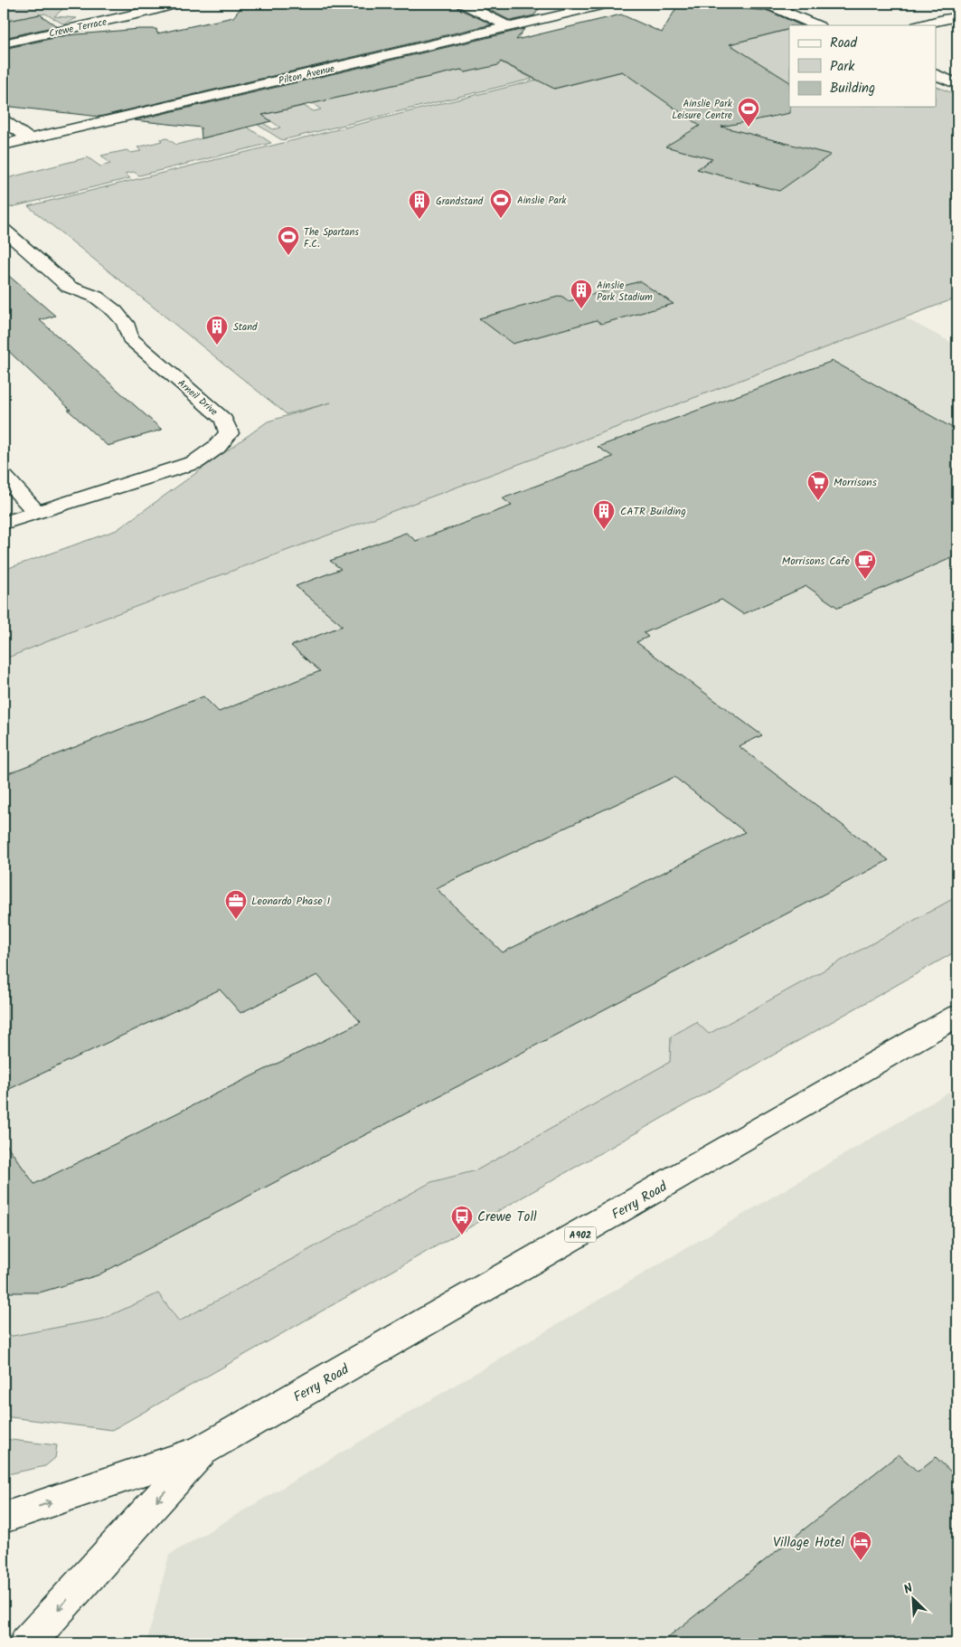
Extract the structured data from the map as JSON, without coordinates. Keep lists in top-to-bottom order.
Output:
{
  "streets": {
    "street": [
      "Crewe Terrace",
      "Pilton Avenue",
      "Arneil Drive",
      "Ferry Road",
      "A902"
    ]
  },
  "places": {
    "sports": ["Ainslie Park Leisure Centre", "Ainslie Park", "The Spartans F.C."],
    "building": [
      "Grandstand",
      "Ainslie Park Stadium",
      "Stand",
      "CATR Building"
    ],
    "supermarket": ["Morrisons"],
    "cafe": ["Morrisons Cafe"],
    "office": ["Leonardo Phase 1"],
    "bus stop": ["Crewe Toll"],
    "hotel": ["Village Hotel"]
  },
  "legend": ["Road", "Park", "Building"],
  "north": "top left"
}
